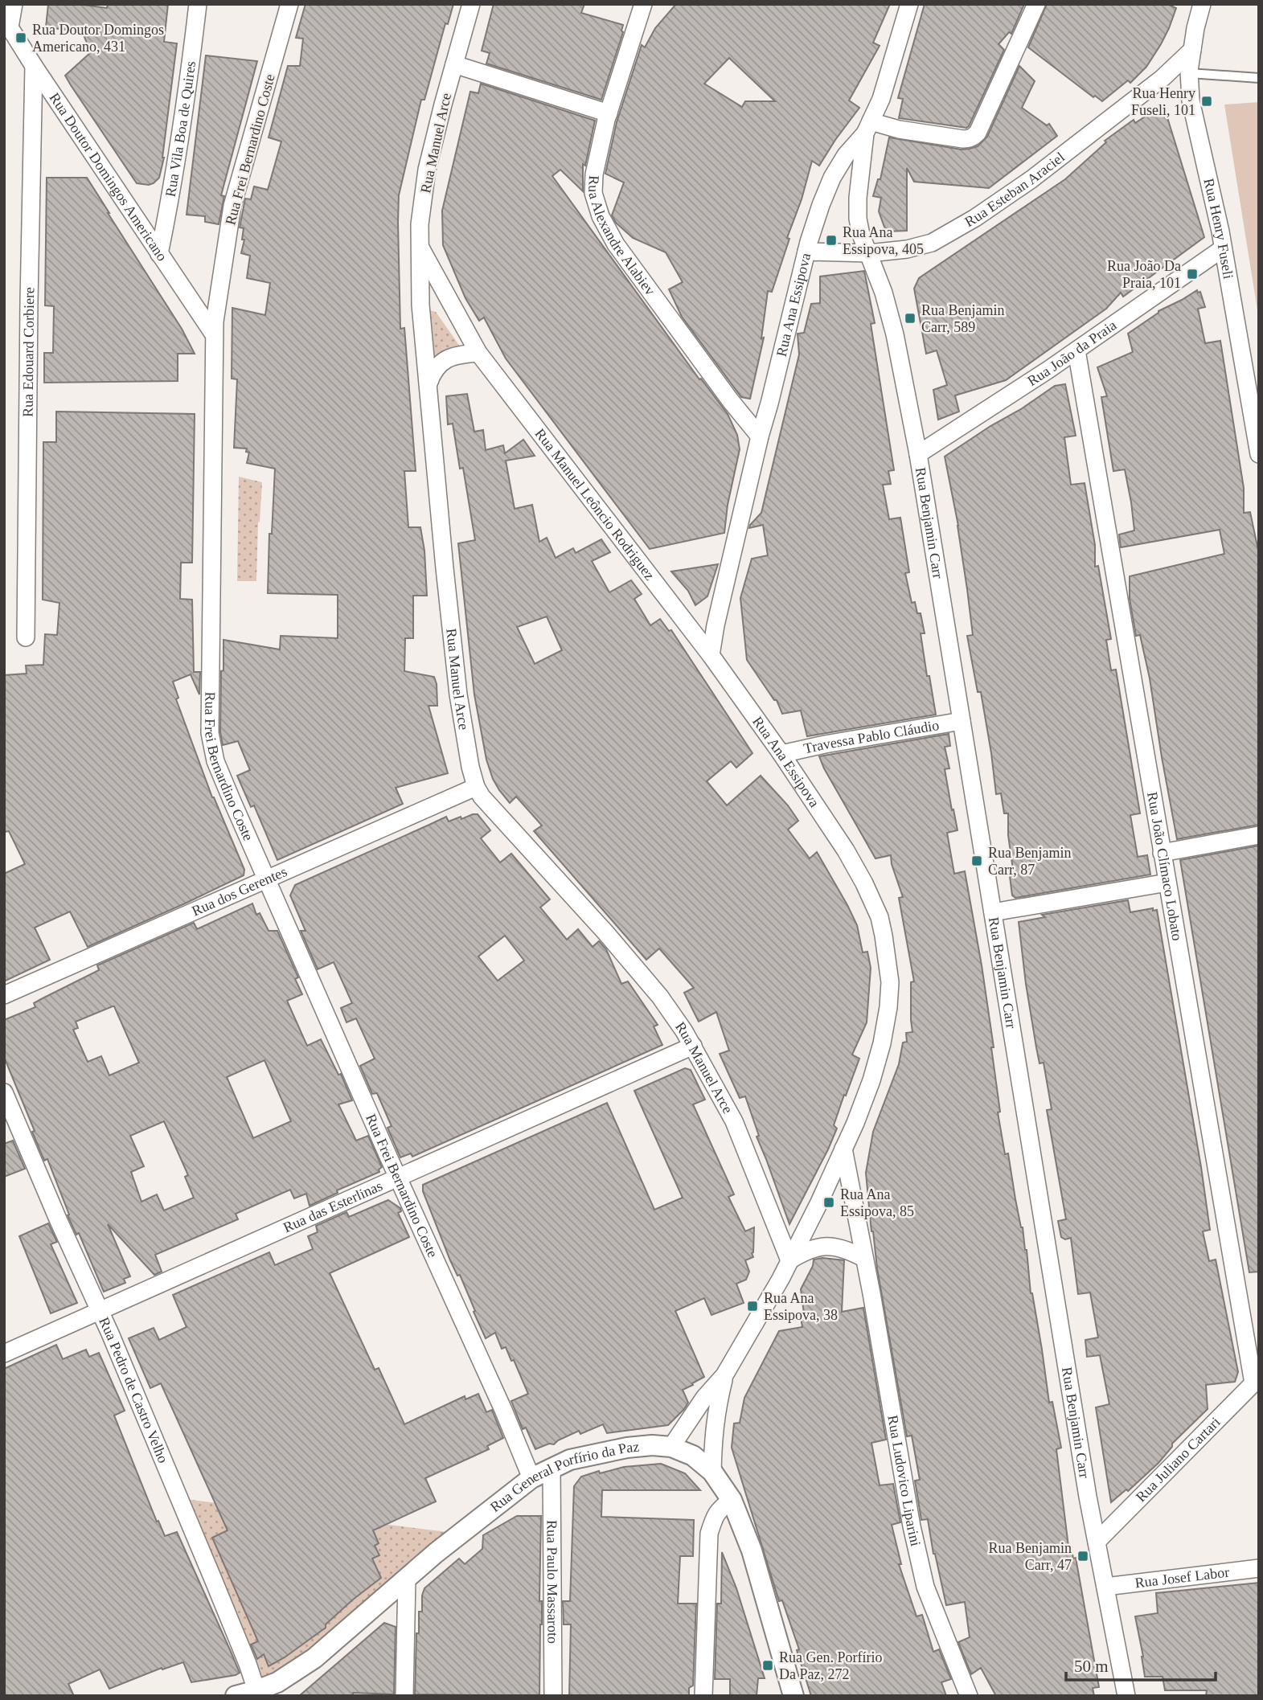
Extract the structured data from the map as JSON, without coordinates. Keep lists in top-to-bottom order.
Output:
{
  "streets": {
    "street": [
      "Rua Vila Boa de Quires",
      "Rua Manuel Arce",
      "Rua Frei Bernardino Coste",
      "Rua Doutor Domingos Americano",
      "Rua Esteban Araciel",
      "Rua Henry Fuseli",
      "Rua Alexandre Alabiev",
      "Rua Ana Essipova",
      "Rua Edouard Corbiere",
      "Rua João da Praia",
      "Rua Manuel Leôncio Rodriguez",
      "Rua Benjamin Carr",
      "Travessa Pablo Cláudio",
      "Rua João Clímaco Lobato",
      "Rua dos Gerentes",
      "Rua das Esterlinas",
      "Rua Pedro de Castro Velho",
      "Rua Juliano Cartari",
      "Rua General Porfírio da Paz",
      "Rua Ludovico Liparini",
      "Rua Josef Labor",
      "Rua Paulo Massaroto"
    ]
  },
  "crossings": [
    ["Rua Vila Boa de Quires", "Rua Doutor Domingos Americano"],
    ["Rua Manuel Arce", "Rua Ana Essipova"],
    ["Rua Manuel Arce", "Rua Manuel Leôncio Rodriguez"],
    ["Rua Manuel Arce", "Rua dos Gerentes"],
    ["Rua Manuel Arce", "Rua das Esterlinas"],
    ["Rua Frei Bernardino Coste", "Rua Doutor Domingos Americano"],
    ["Rua Frei Bernardino Coste", "Rua dos Gerentes"],
    ["Rua Frei Bernardino Coste", "Rua das Esterlinas"],
    ["Rua Frei Bernardino Coste", "Rua General Porfírio da Paz"],
    ["Rua Doutor Domingos Americano", "Rua Edouard Corbiere"],
    ["Rua Esteban Araciel", "Rua Henry Fuseli"],
    ["Rua Esteban Araciel", "Rua Ana Essipova"],
    ["Rua Esteban Araciel", "Rua Benjamin Carr"],
    ["Rua Henry Fuseli", "Rua João da Praia"],
    ["Rua Alexandre Alabiev", "Rua Ana Essipova"],
    ["Rua Ana Essipova", "Rua Manuel Leôncio Rodriguez"],
    ["Rua Ana Essipova", "Rua Benjamin Carr"],
    ["Rua Ana Essipova", "Travessa Pablo Cláudio"],
    ["Rua Ana Essipova", "Rua General Porfírio da Paz"],
    ["Rua Ana Essipova", "Rua Ludovico Liparini"],
    ["Rua João da Praia", "Rua Benjamin Carr"],
    ["Rua João da Praia", "Rua João Clímaco Lobato"],
    ["Rua Benjamin Carr", "Travessa Pablo Cláudio"],
    ["Rua Benjamin Carr", "Rua Juliano Cartari"],
    ["Rua Benjamin Carr", "Rua Josef Labor"],
    ["Rua João Clímaco Lobato", "Rua Juliano Cartari"],
    ["Rua das Esterlinas", "Rua Pedro de Castro Velho"],
    ["Rua Pedro de Castro Velho", "Rua General Porfírio da Paz"],
    ["Rua General Porfírio da Paz", "Rua Paulo Massaroto"]
  ],
  "places": {
    "transit": [
      "Rua Doutor Domingos Americano, 431",
      "Rua Henry Fuseli, 101",
      "Rua Ana Essipova, 405",
      "Rua João Da Praia, 101",
      "Rua Benjamin Carr, 589",
      "Rua Benjamin Carr, 87",
      "Rua Ana Essipova, 85",
      "Rua Ana Essipova, 38",
      "Rua Benjamin Carr, 47",
      "Rua Gen. Porfírio Da Paz, 272"
    ]
  },
  "scale_bar": "50 m"
}
